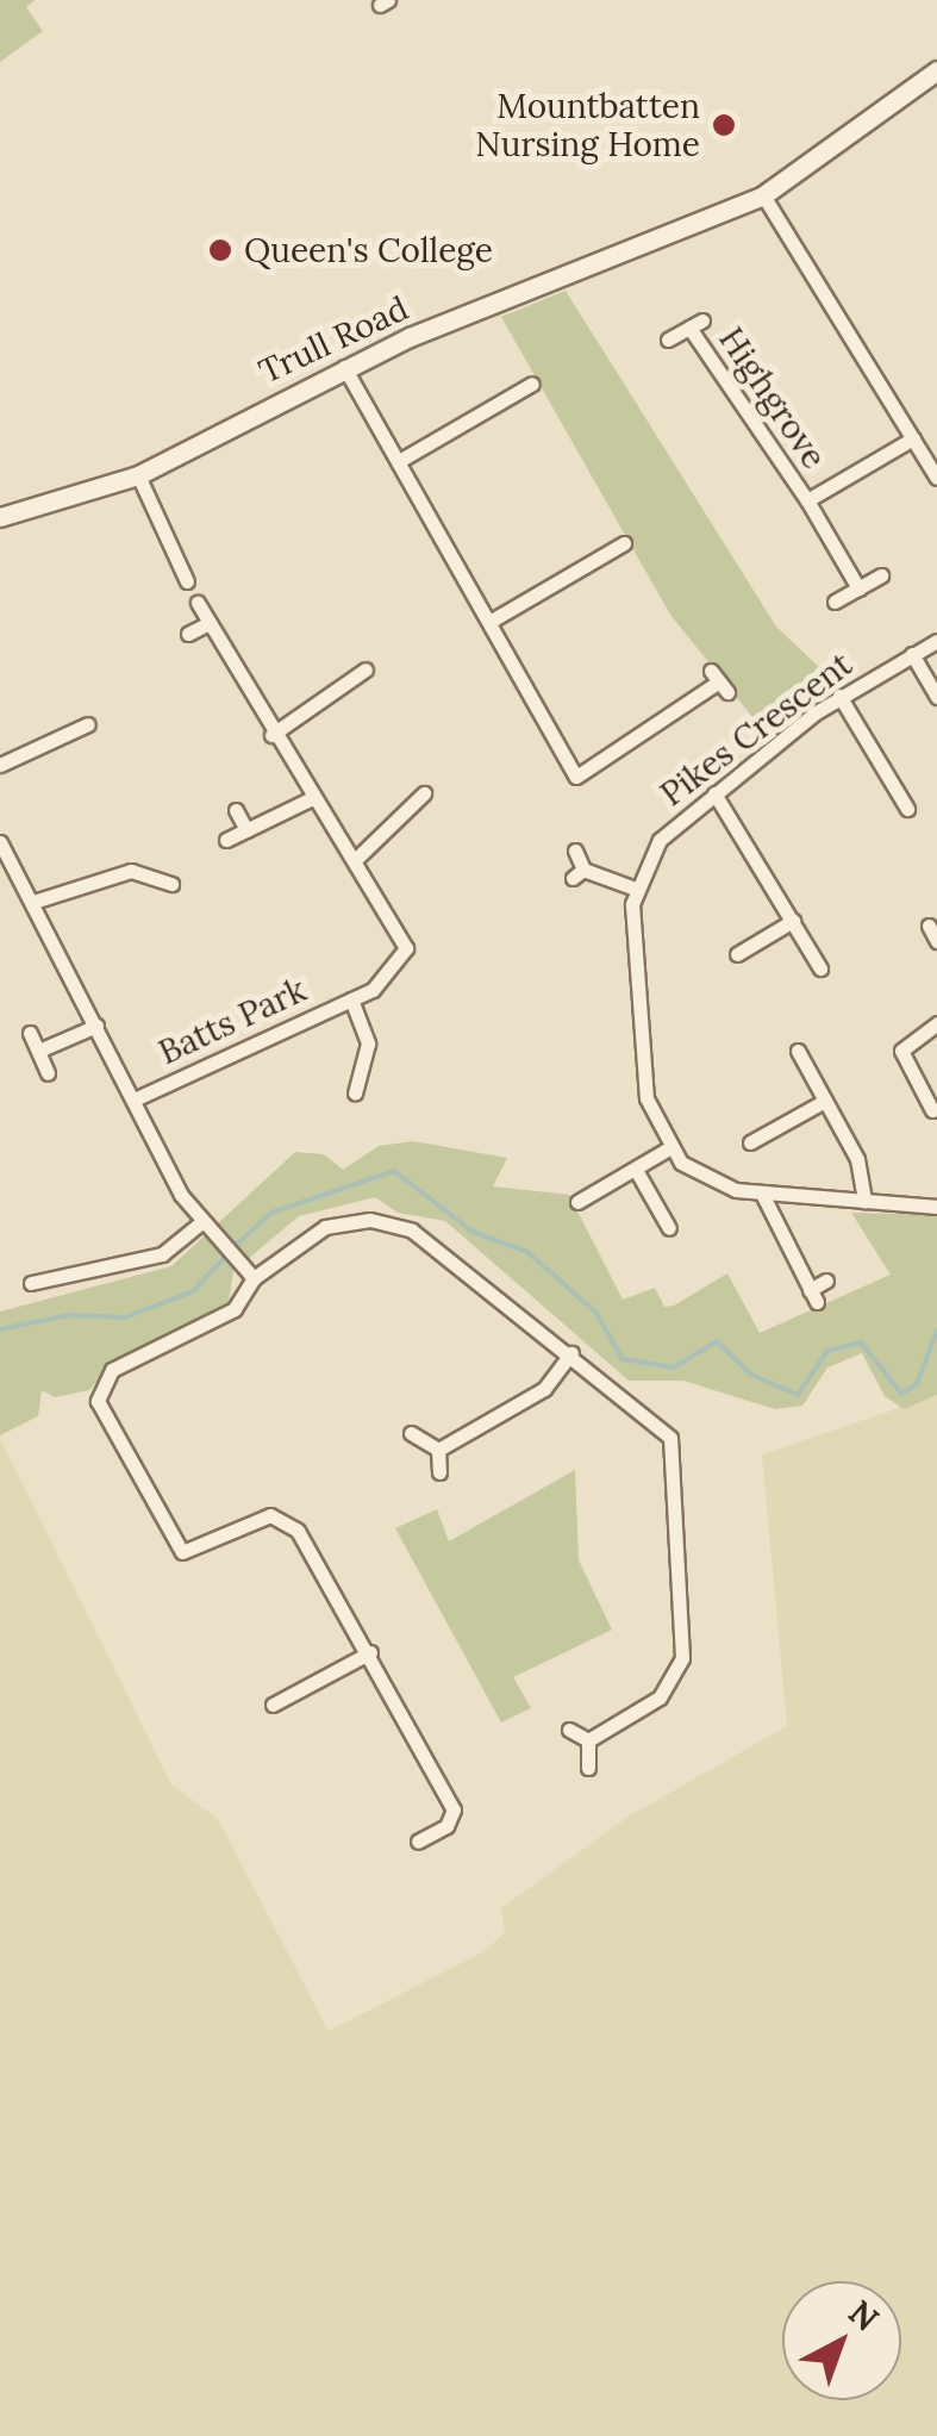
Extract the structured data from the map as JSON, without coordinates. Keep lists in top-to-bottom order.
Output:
{
  "streets": {
    "street": [
      "Trull Road",
      "Highgrove",
      "Pikes Crescent",
      "Batts Park"
    ]
  },
  "places": ["Mountbatten Nursing Home", "Queen's College"],
  "north": "top right"
}
